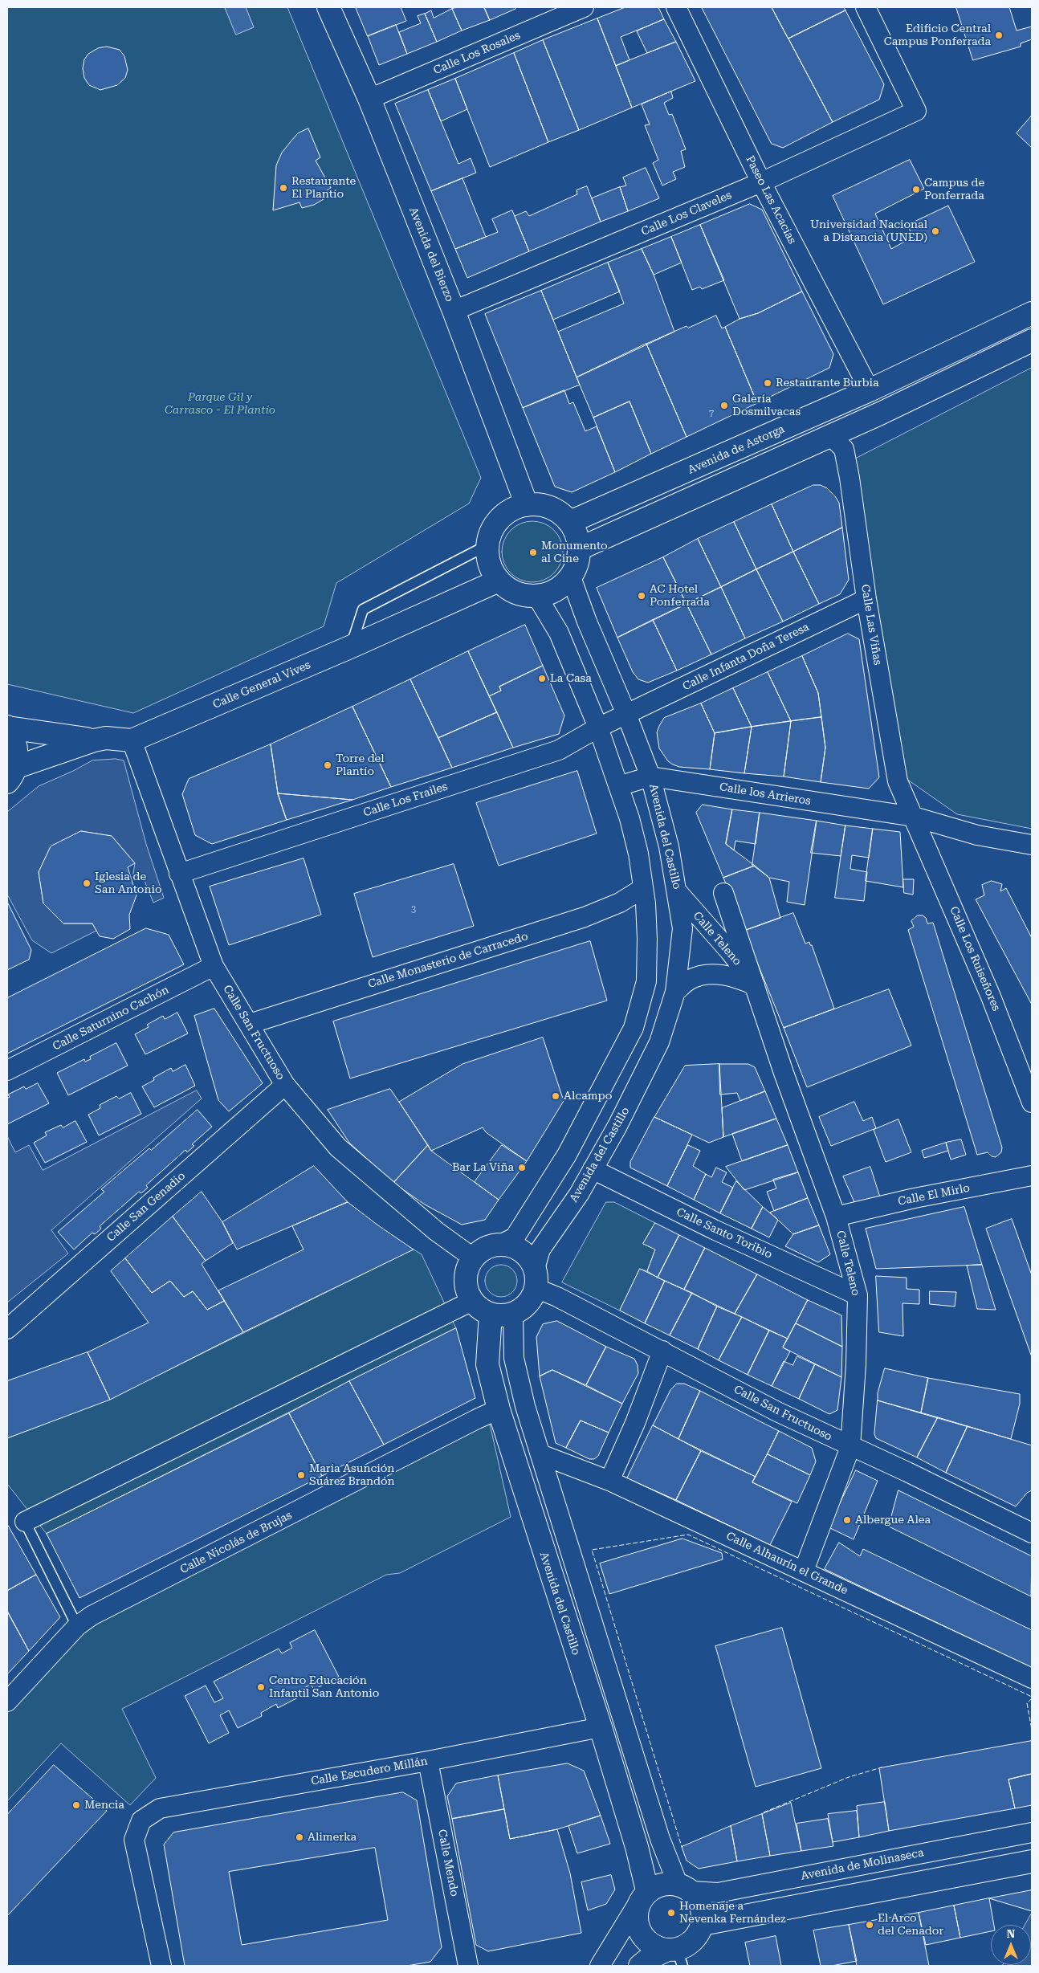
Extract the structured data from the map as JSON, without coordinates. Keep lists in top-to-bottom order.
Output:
{
  "streets": {
    "main road": [
      "Avenida del Bierzo",
      "Avenida de Astorga",
      "Calle General Vives",
      "Avenida del Castillo"
    ],
    "street": [
      "Calle Los Rosales",
      "Paseo Las Acacias",
      "Calle Los Claveles",
      "Calle Las Viñas",
      "Calle Infanta Doña Teresa",
      "Calle los Arrieros",
      "Calle Los Frailes",
      "Calle Teleno",
      "Calle Los Ruiseñores",
      "Calle Monasterio de Carracedo",
      "Calle Saturnino Cachón",
      "Calle San Fructuoso",
      "Calle El Mirlo",
      "Calle San Genadio",
      "Calle Santo Toribio",
      "Calle Nicolás de Brujas",
      "Calle Alhaurín el Grande",
      "Calle Escudero Millán",
      "Calle Mendo",
      "Avenida de Molinaseca"
    ]
  },
  "crossings": [
    ["Calle Los Rosales", "Avenida del Bierzo"],
    ["Paseo Las Acacias", "Calle Los Claveles"],
    ["Paseo Las Acacias", "Avenida de Astorga"],
    ["Calle Los Claveles", "Avenida del Bierzo"],
    ["Avenida del Bierzo", "Avenida de Astorga"],
    ["Avenida del Bierzo", "Calle General Vives"],
    ["Avenida del Bierzo", "Avenida del Castillo"],
    ["Avenida de Astorga", "Calle General Vives"],
    ["Avenida de Astorga", "Avenida del Castillo"],
    ["Calle Las Viñas", "Calle Infanta Doña Teresa"],
    ["Calle Las Viñas", "Calle los Arrieros"],
    ["Calle Las Viñas", "Calle Los Ruiseñores"],
    ["Calle Infanta Doña Teresa", "Calle Los Frailes"],
    ["Calle Infanta Doña Teresa", "Avenida del Castillo"],
    ["Calle General Vives", "Avenida del Castillo"],
    ["Calle General Vives", "Calle San Fructuoso"],
    ["Calle los Arrieros", "Avenida del Castillo"],
    ["Calle los Arrieros", "Calle Los Ruiseñores"],
    ["Calle Los Frailes", "Avenida del Castillo"],
    ["Calle Los Frailes", "Calle San Fructuoso"],
    ["Avenida del Castillo", "Calle Teleno"],
    ["Avenida del Castillo", "Calle San Fructuoso"],
    ["Avenida del Castillo", "Calle Santo Toribio"],
    ["Avenida del Castillo", "Calle Nicolás de Brujas"],
    ["Avenida del Castillo", "Calle Escudero Millán"],
    ["Avenida del Castillo", "Avenida de Molinaseca"],
    ["Calle Teleno", "Calle San Fructuoso"],
    ["Calle Teleno", "Calle El Mirlo"],
    ["Calle Teleno", "Calle Santo Toribio"],
    ["Calle Teleno", "Calle Alhaurín el Grande"],
    ["Calle Monasterio de Carracedo", "Calle San Fructuoso"],
    ["Calle Saturnino Cachón", "Calle San Fructuoso"],
    ["Calle San Fructuoso", "Calle San Genadio"],
    ["Calle Escudero Millán", "Calle Mendo"]
  ],
  "parks": ["Parque Gil y Carrasco - El Plantío"],
  "places": [
    "Edificio Central Campus Ponferrada",
    "Restaurante El Plantío",
    "Campus de Ponferrada",
    "Universidad Nacional a Distancia (UNED)",
    "Restaurante Burbia",
    "Galería Dosmilvacas",
    "Monumento al Cine",
    "AC Hotel Ponferrada",
    "La Casa",
    "Torre del Plantío",
    "Iglesia de San Antonio",
    "Alcampo",
    "Bar La Viña",
    "María Asunción Suárez Brandón",
    "Albergue Alea",
    "Centro Educación Infantil San Antonio",
    "Mencia",
    "Alimerka",
    "Homenaje a Nevenka Fernández",
    "El Arco del Cenador"
  ],
  "house_numbers": ["7", "3"],
  "north": "top"
}
